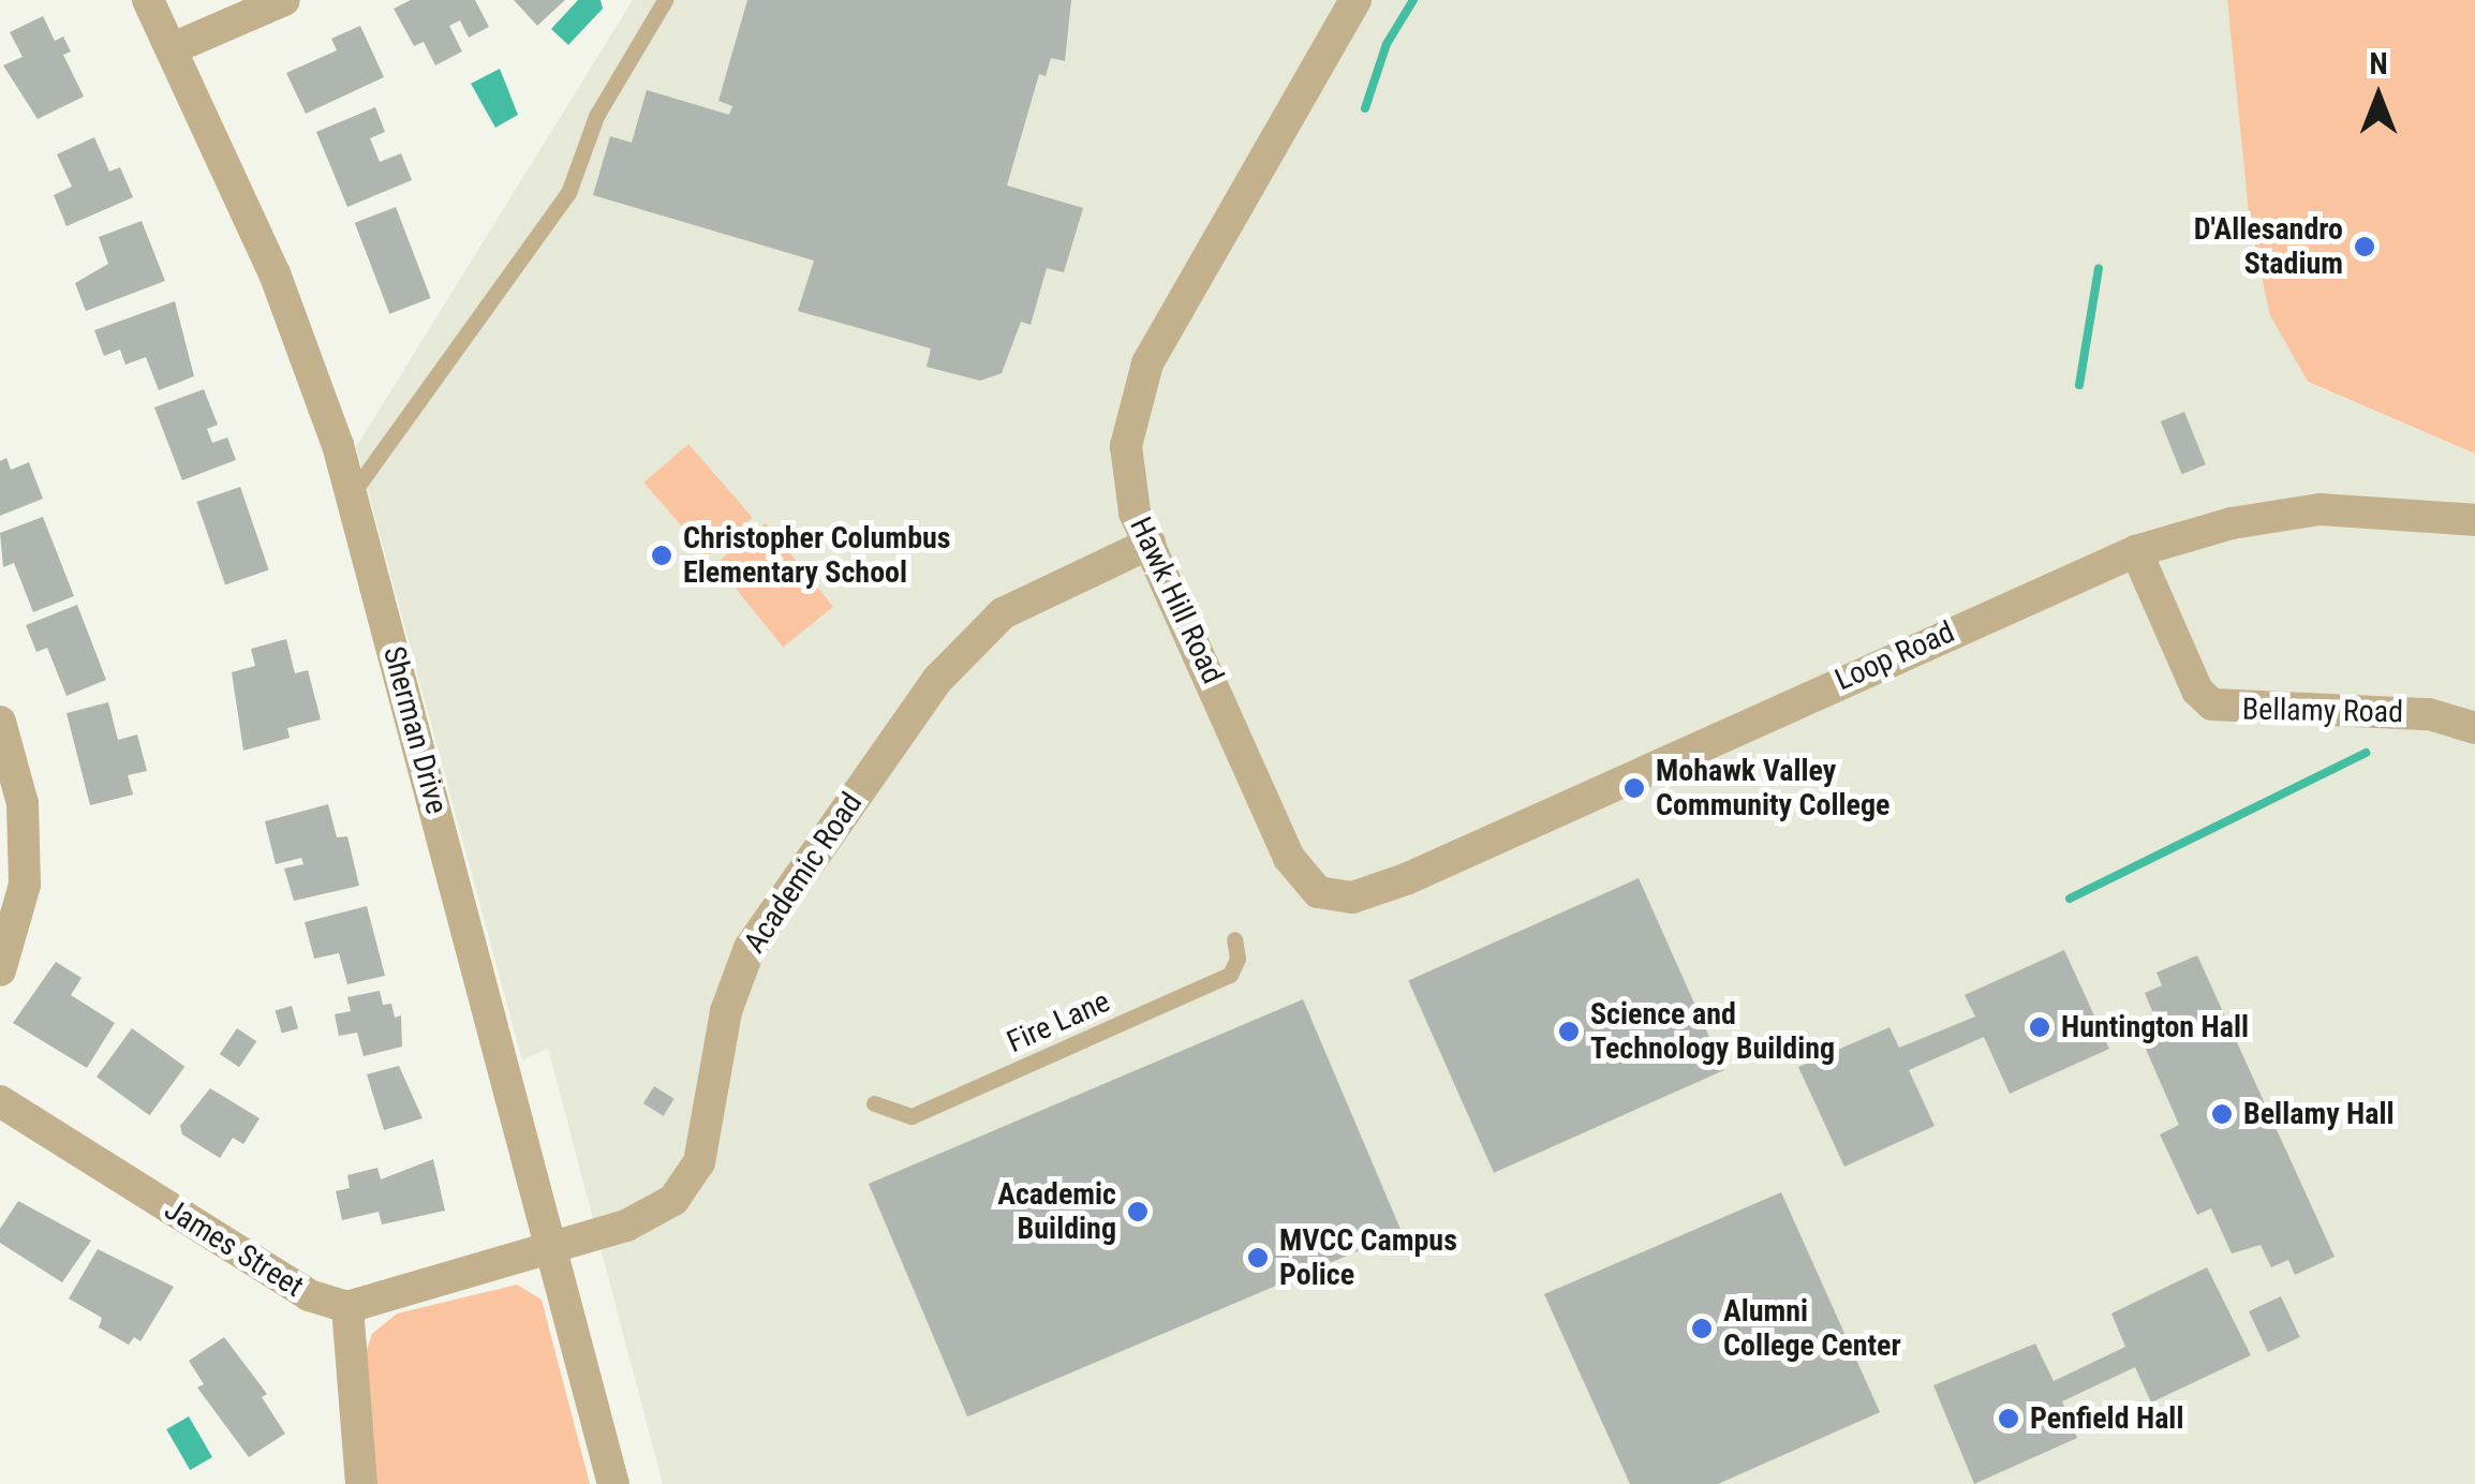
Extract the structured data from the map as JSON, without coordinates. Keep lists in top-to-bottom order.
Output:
{
  "streets": {
    "street": [
      "Hawk Hill Road",
      "Loop Road",
      "Bellamy Road",
      "Sherman Drive",
      "Academic Road",
      "James Street"
    ],
    "lane": ["Fire Lane"]
  },
  "crossings": [
    ["Hawk Hill Road", "Loop Road"],
    ["Hawk Hill Road", "Academic Road"],
    ["Loop Road", "Bellamy Road"],
    ["Sherman Drive", "Academic Road"]
  ],
  "places": [
    "D'Allesandro Stadium",
    "Christopher Columbus Elementary School",
    "Mohawk Valley Community College",
    "Huntington Hall",
    "Science and Technology Building",
    "Bellamy Hall",
    "Academic Building",
    "MVCC Campus Police",
    "Alumni College Center",
    "Penfield Hall"
  ],
  "north": "top"
}
